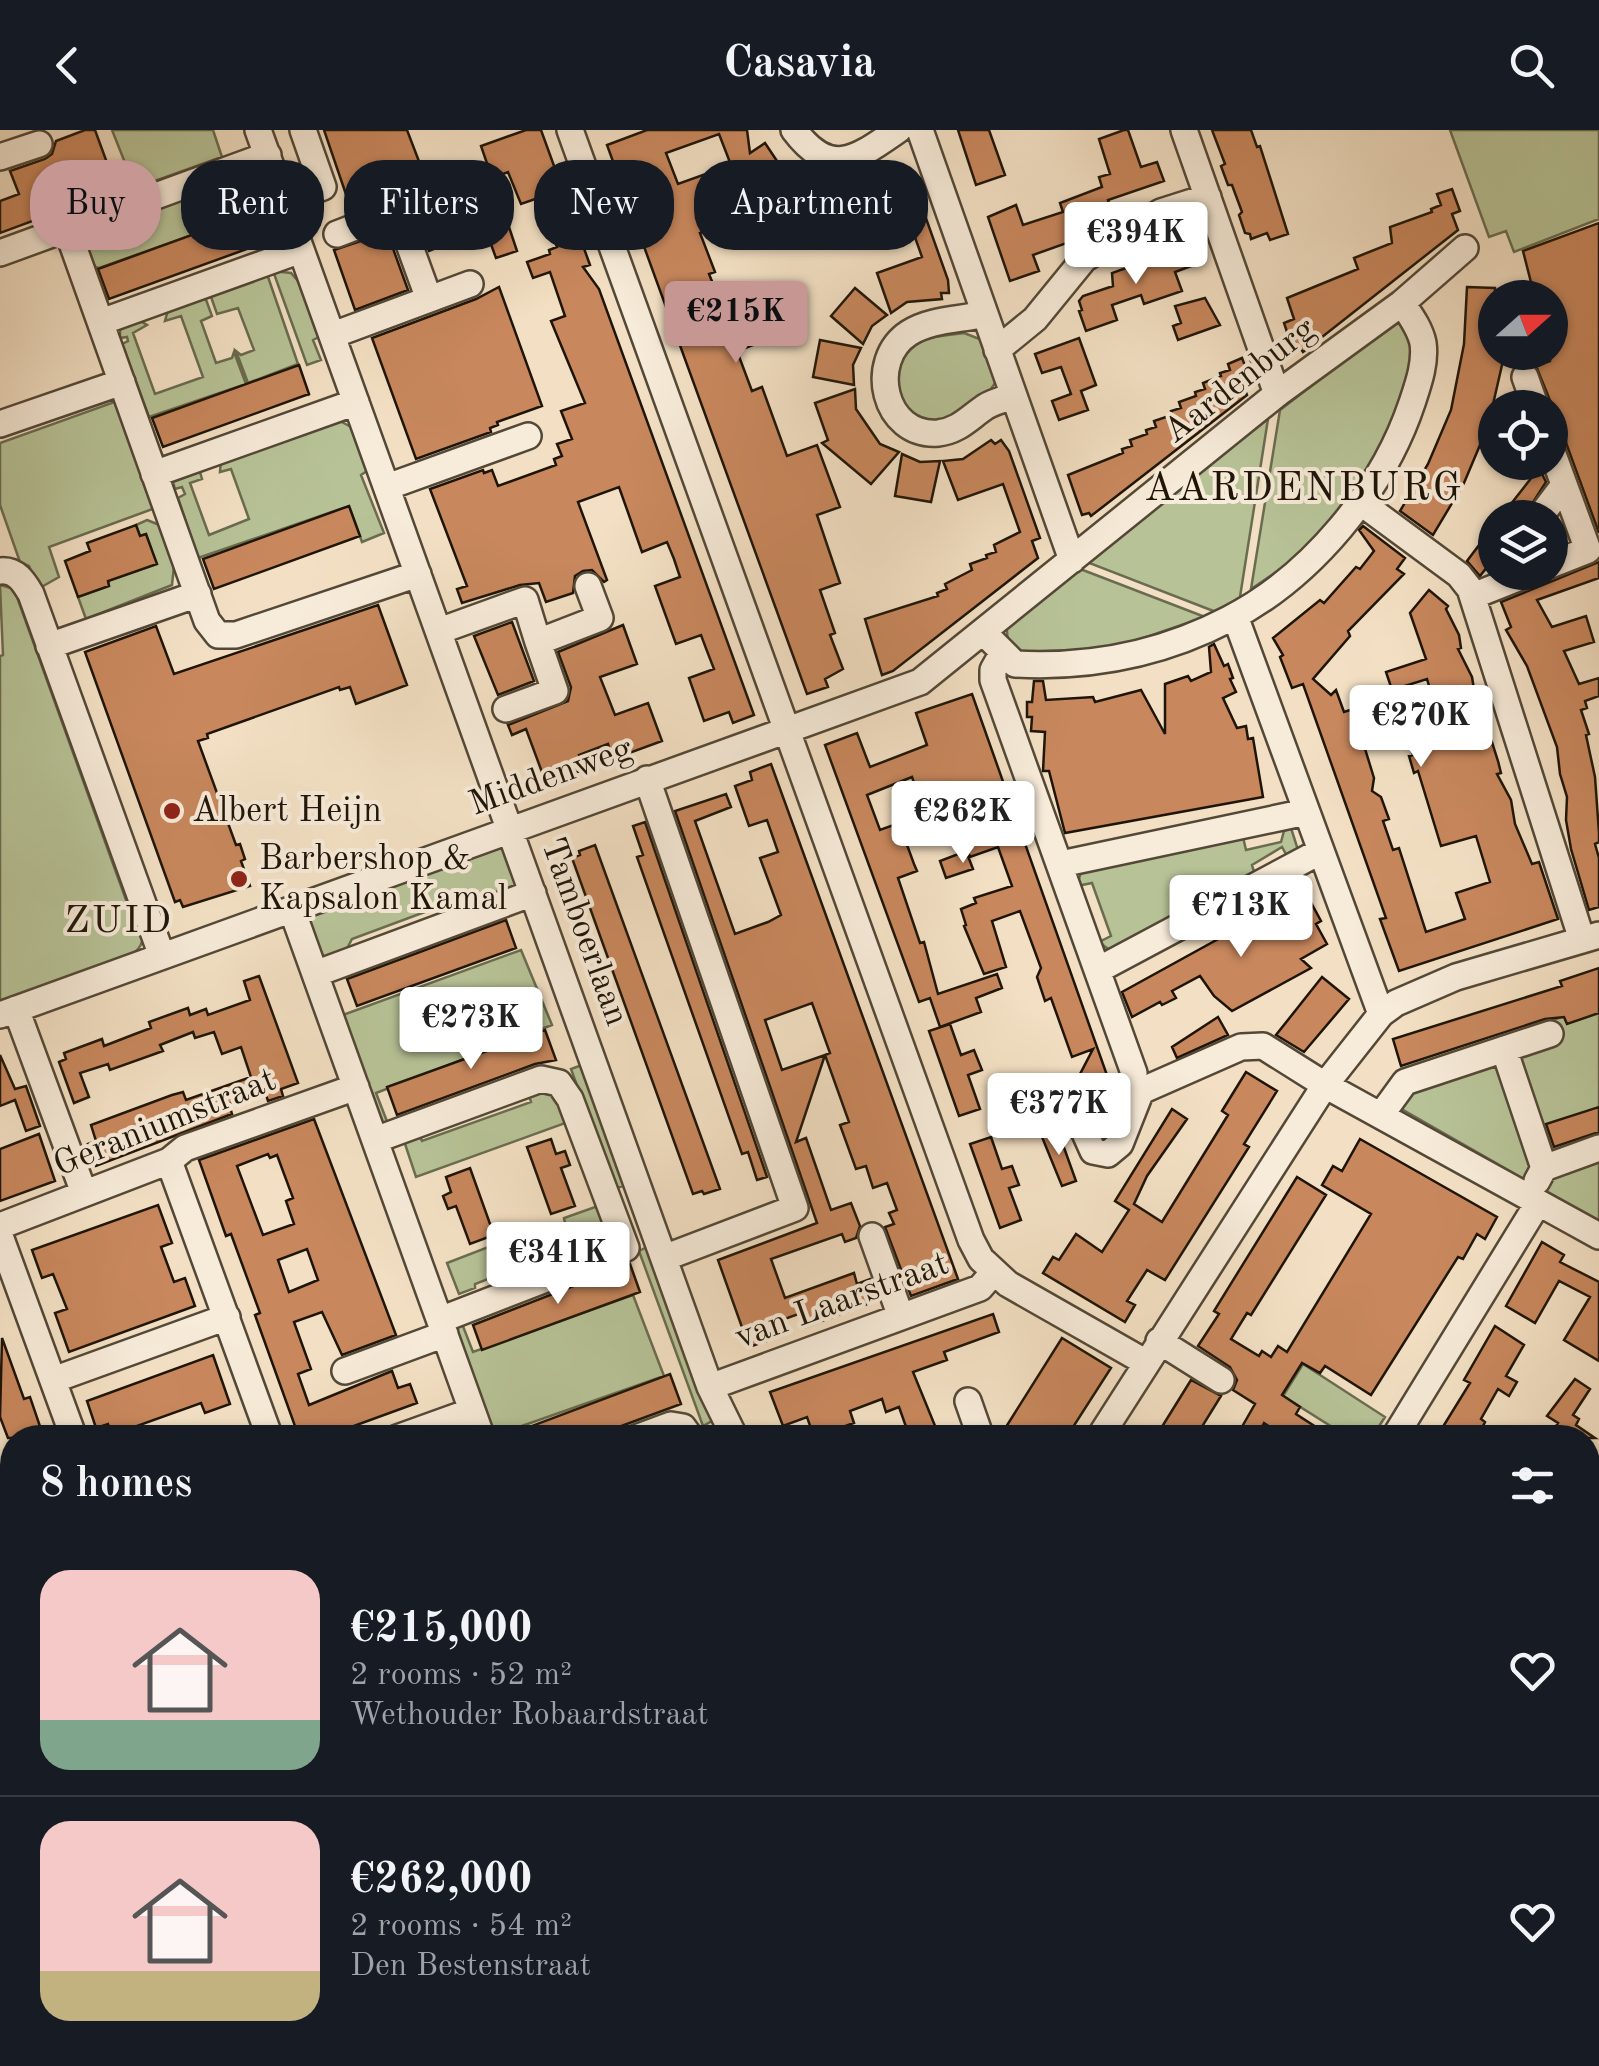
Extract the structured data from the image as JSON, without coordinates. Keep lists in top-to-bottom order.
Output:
{
  "streets": {
    "street": [
      "Aardenburg",
      "Middenweg",
      "Tamboerlaan",
      "Geraniumstraat",
      "van Laarstraat"
    ]
  },
  "crossings": [
    ["Aardenburg", "Middenweg"],
    ["Middenweg", "Tamboerlaan"],
    ["Tamboerlaan", "van Laarstraat"]
  ],
  "districts": ["AARDENBURG", "ZUID"],
  "places": ["Albert Heijn", "Barbershop & Kapsalon Kamal"],
  "north": "right",
  "page": {
    "header": "Casavia",
    "chip": [
      "Buy",
      "Rent",
      "Filters",
      "New",
      "Apartment"
    ],
    "price": [
      "€394K",
      "€215K",
      "€270K",
      "€262K",
      "€713K",
      "€273K",
      "€377K",
      "€341K"
    ],
    "heading": "8 homes",
    "list": [
      {
        "name": "€215,000",
        "note": "2 rooms · 52 m² · Wethouder Robaardstraat"
      },
      {
        "name": "€262,000",
        "note": "2 rooms · 54 m² · Den Bestenstraat"
      }
    ]
  }
}
